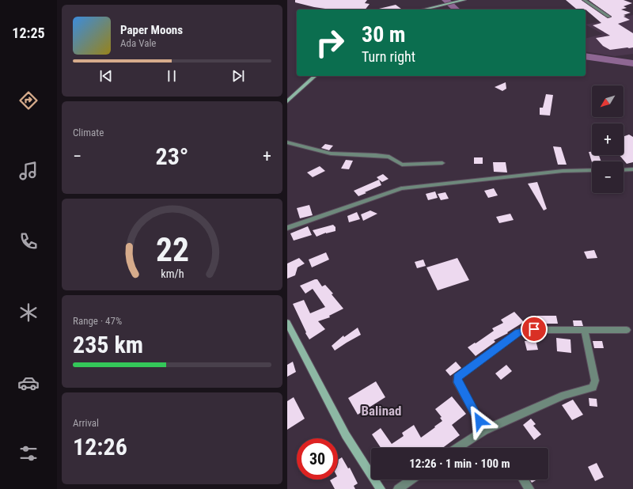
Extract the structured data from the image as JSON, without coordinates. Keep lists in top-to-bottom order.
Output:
{
  "districts": ["Balinad"],
  "north": "bottom left",
  "page": {
    "tabs": "12:25",
    "turn": ["30 m", "Turn right"],
    "song": ["Paper Moons", "Ada Vale"],
    "map_buttons": ["+", "−"],
    "tile": [
      "Climate",
      ["Range · 47%", "235 km"],
      ["Arrival", "12:26"]
    ],
    "heat": ["−", "23°", "+"],
    "limit": "30",
    "trip": "12:26 · 1 min · 100 m",
    "gauge": ["22", "km/h"]
  }
}
